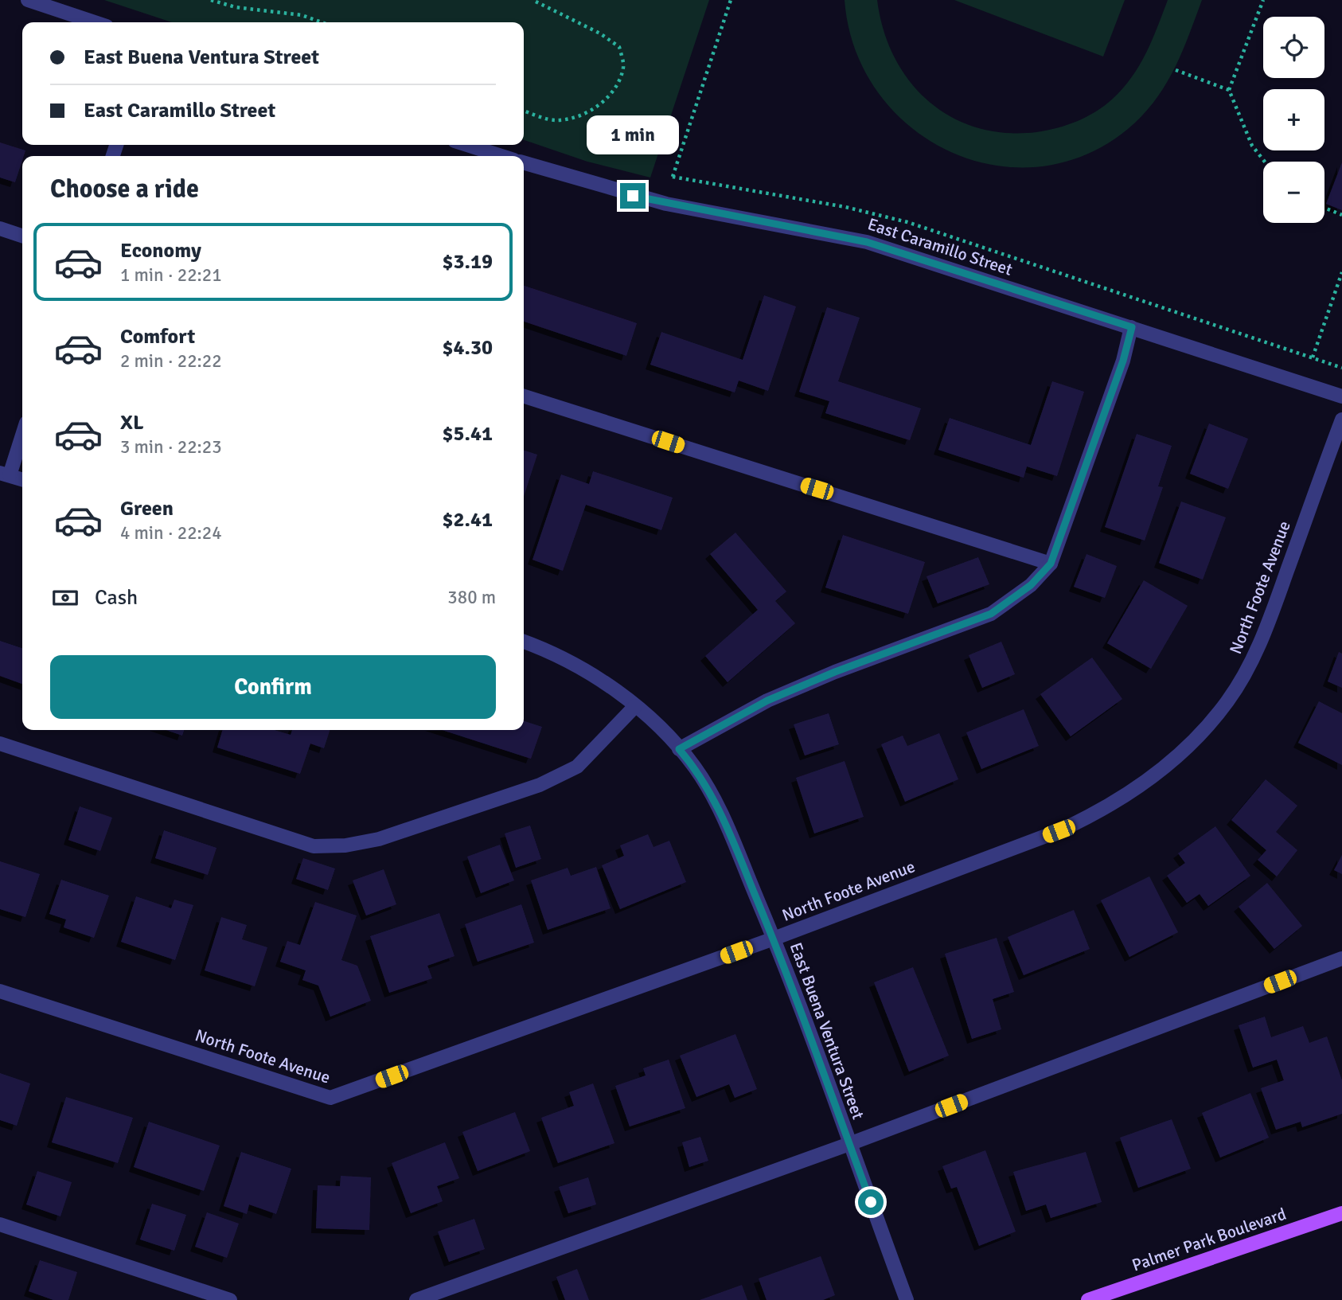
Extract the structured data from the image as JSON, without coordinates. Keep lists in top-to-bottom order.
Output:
{
  "streets": {
    "main road": ["Palmer Park Boulevard"],
    "street": ["East Caramillo Street", "North Foote Avenue", "East Buena Ventura Street"]
  },
  "crossings": [
    ["North Foote Avenue", "East Buena Ventura Street"]
  ],
  "page": {
    "map_buttons": ["+", "−"],
    "banner": ["East Buena Ventura Street", "East Caramillo Street"],
    "bubble": "1 min",
    "heading": "Choose a ride",
    "list": [
      {
        "name": "Economy",
        "note": "1 min · 22:21",
        "value": "$3.19"
      },
      {
        "name": "Comfort",
        "note": "2 min · 22:22",
        "value": "$4.30"
      },
      {
        "name": "XL",
        "note": "3 min · 22:23",
        "value": "$5.41"
      },
      {
        "name": "Green",
        "note": "4 min · 22:24",
        "value": "$2.41"
      }
    ],
    "pay": ["Cash", "380 m"],
    "buttons": "Confirm"
  }
}
